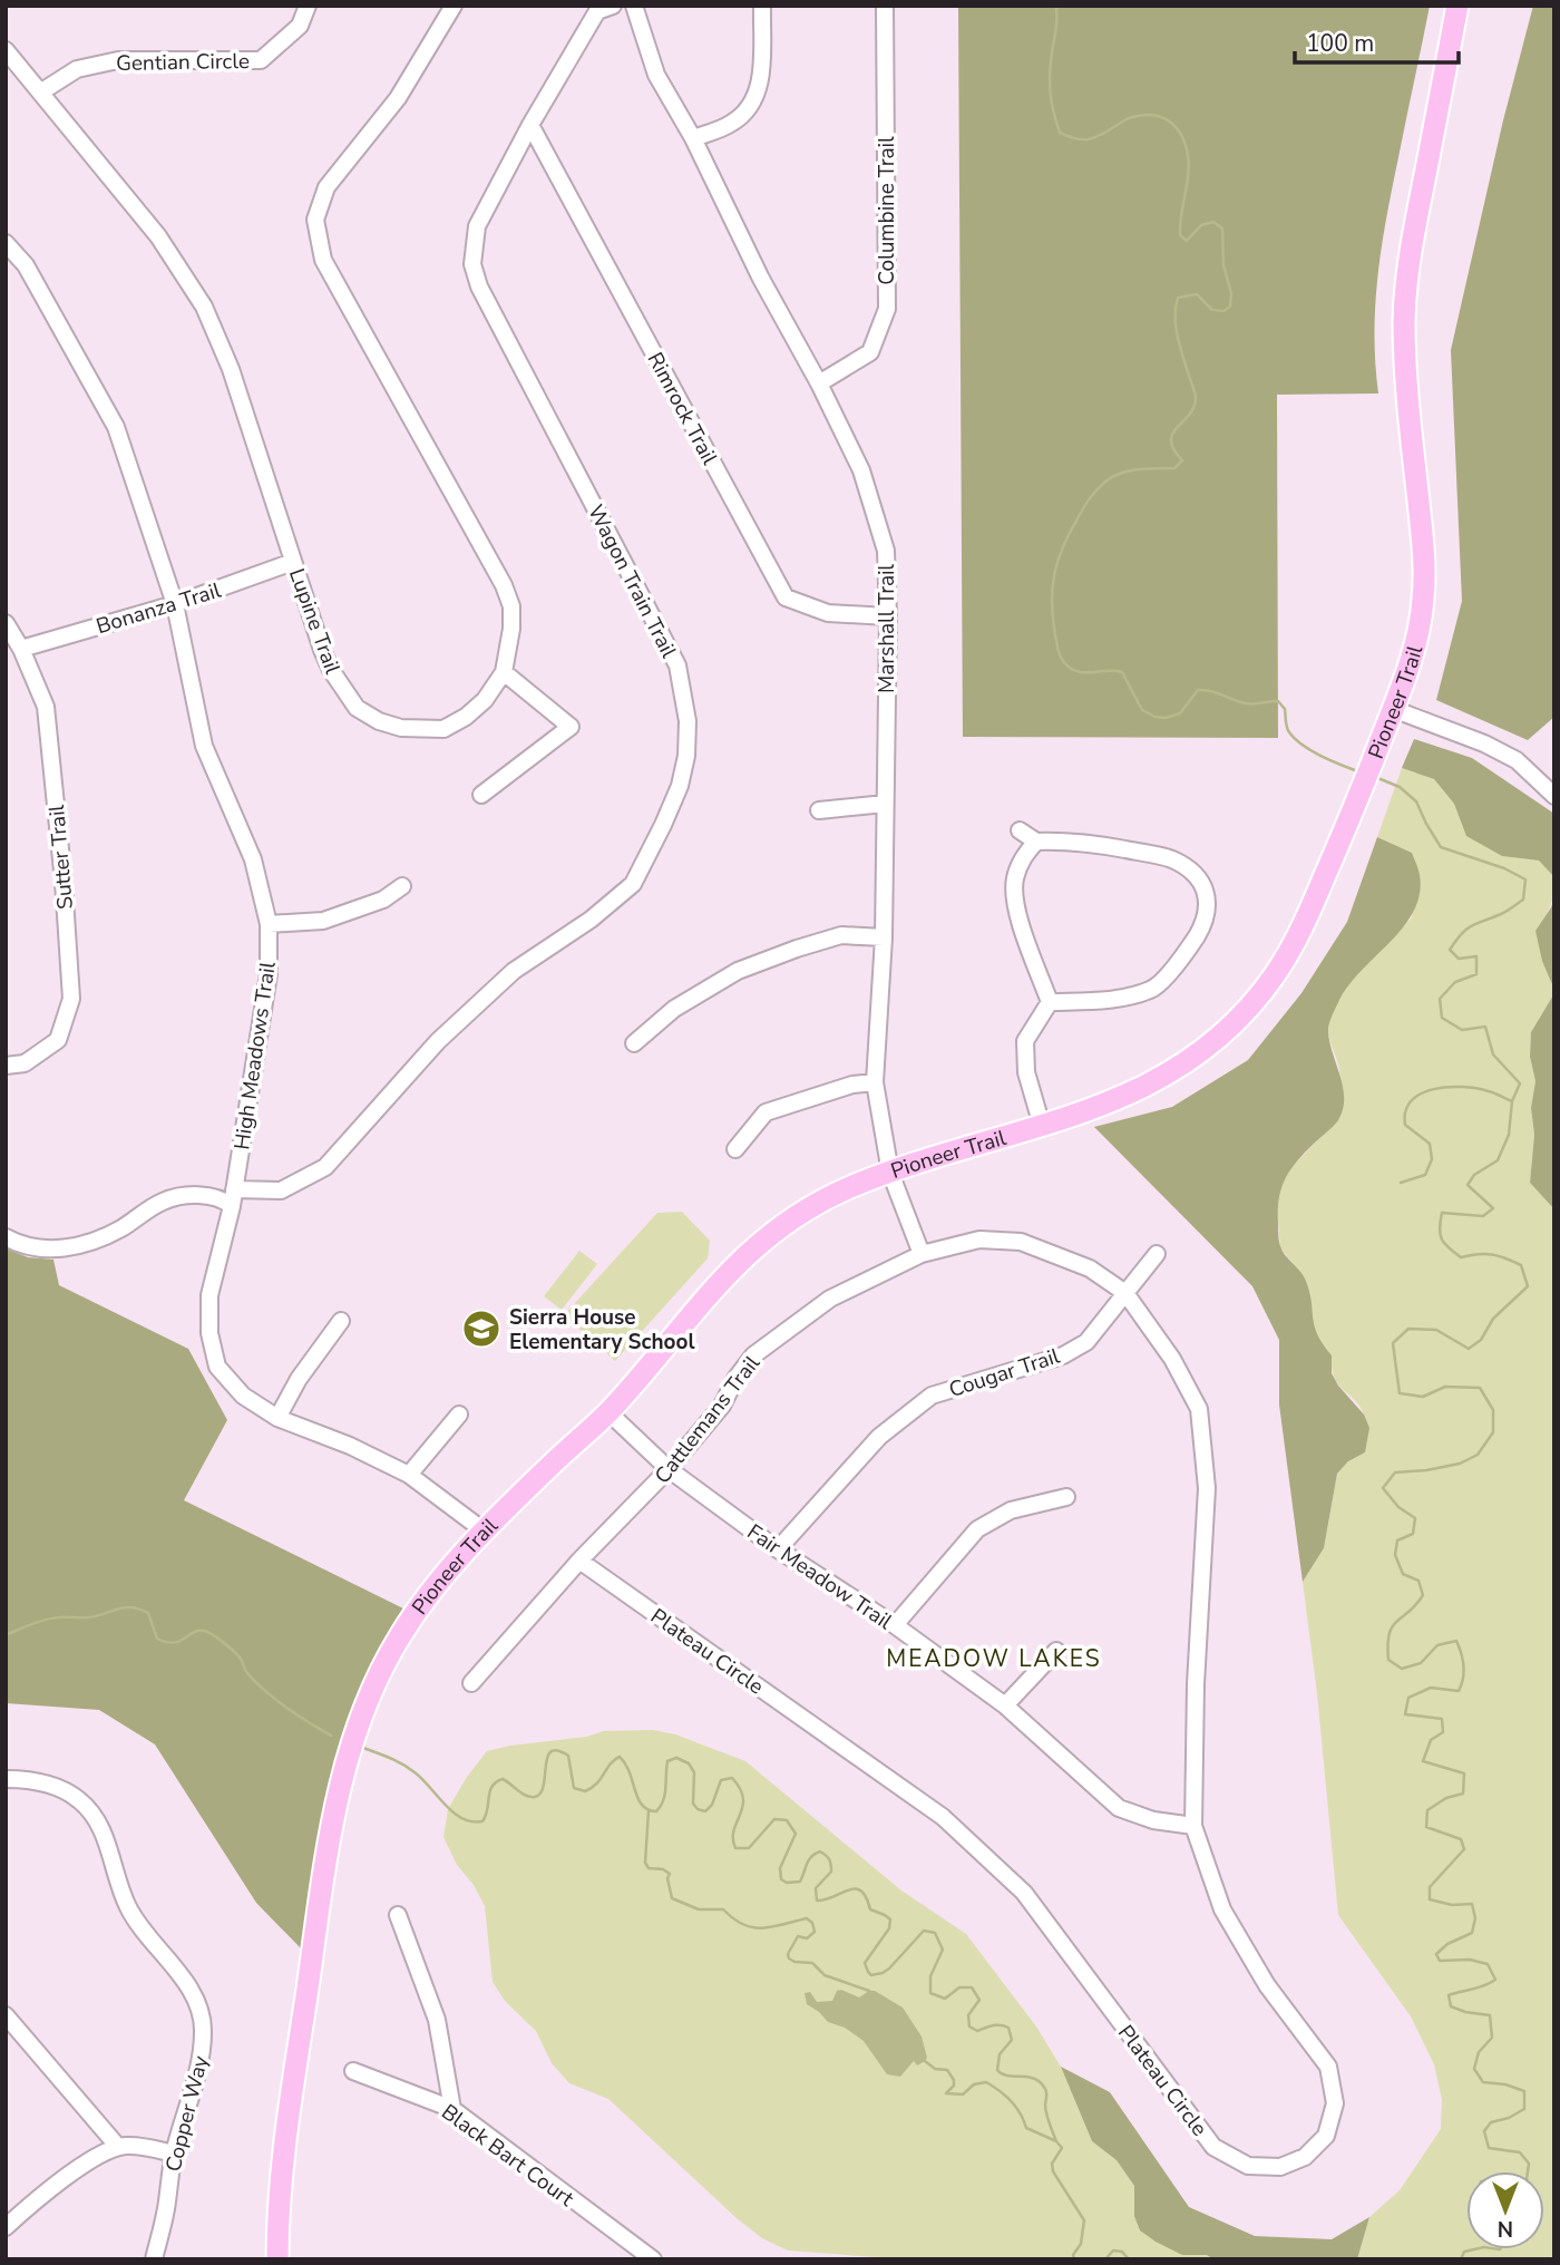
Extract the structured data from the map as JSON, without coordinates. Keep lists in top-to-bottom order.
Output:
{
  "streets": {
    "main road": ["Pioneer Trail"],
    "street": [
      "Gentian Circle",
      "Columbine Trail",
      "Rimrock Trail",
      "Wagon Train Trail",
      "Bonanza Trail",
      "Lupine Trail",
      "Marshall Trail",
      "Sutter Trail",
      "High Meadows Trail",
      "Cougar Trail",
      "Cattlemans Trail",
      "Fair Meadow Trail",
      "Plateau Circle",
      "Copper Way",
      "Black Bart Court"
    ]
  },
  "crossings": [
    ["Gentian Circle", "Lupine Trail"],
    ["Columbine Trail", "Marshall Trail"],
    ["Rimrock Trail", "Wagon Train Trail"],
    ["Rimrock Trail", "Marshall Trail"],
    ["Wagon Train Trail", "High Meadows Trail"],
    ["Bonanza Trail", "Lupine Trail"],
    ["Bonanza Trail", "Sutter Trail"],
    ["Bonanza Trail", "High Meadows Trail"],
    ["Marshall Trail", "Pioneer Trail"],
    ["Marshall Trail", "Cattlemans Trail"],
    ["Pioneer Trail", "High Meadows Trail"],
    ["Pioneer Trail", "Fair Meadow Trail"],
    ["Cougar Trail", "Cattlemans Trail"],
    ["Cougar Trail", "Fair Meadow Trail"],
    ["Cougar Trail", "Plateau Circle"],
    ["Cattlemans Trail", "Fair Meadow Trail"],
    ["Cattlemans Trail", "Plateau Circle"],
    ["Fair Meadow Trail", "Plateau Circle"]
  ],
  "districts": ["MEADOW LAKES"],
  "places": {
    "school or university": ["Sierra House Elementary School"]
  },
  "scale_bar": "100 m",
  "north": "bottom"
}
